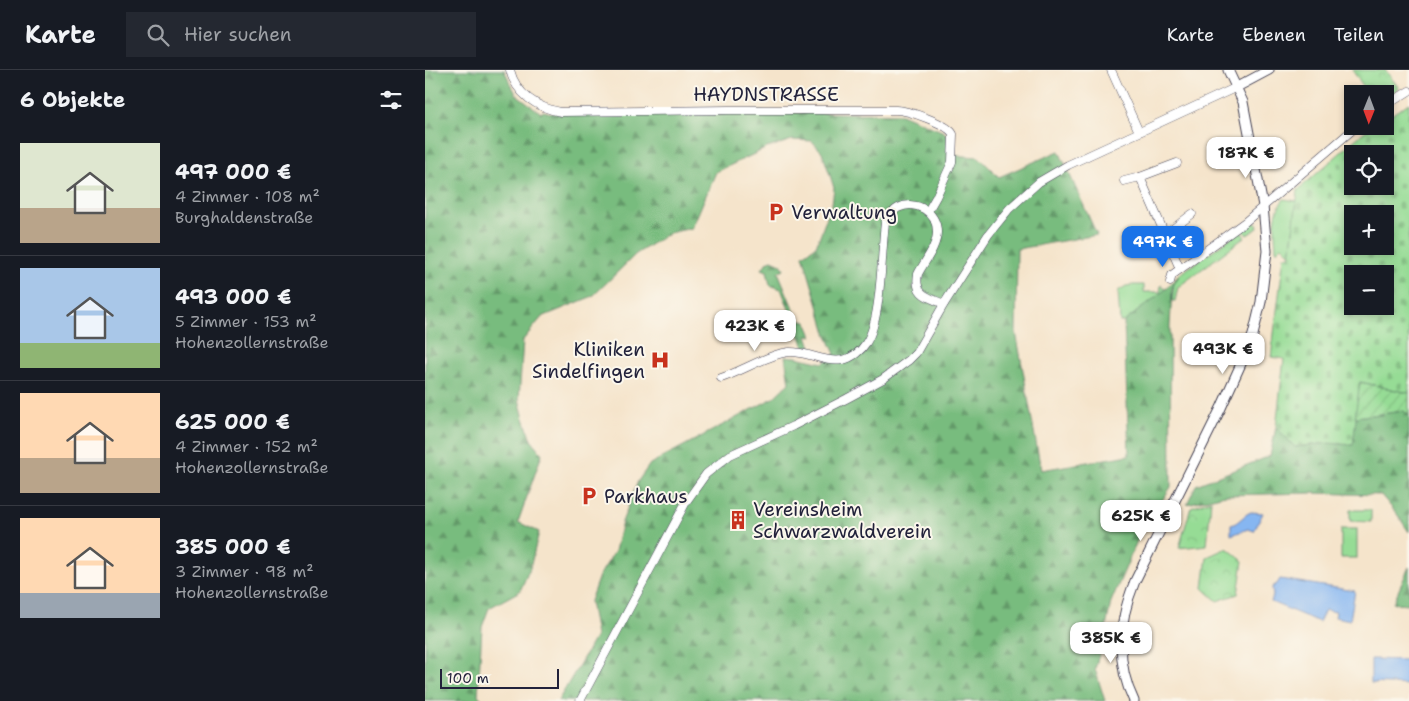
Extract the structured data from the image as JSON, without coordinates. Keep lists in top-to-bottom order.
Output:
{
  "streets": {
    "street": ["HAYDNSTRASSE"]
  },
  "places": {
    "parking": ["Verwaltung", "Parkhaus"],
    "hospital": ["Kliniken Sindelfingen"],
    "building": ["Vereinsheim Schwarzwaldverein"]
  },
  "scale_bar": "100 m",
  "north": "bottom",
  "page": {
    "header": "Karte",
    "search": "Hier suchen",
    "nav": ["Karte", "Ebenen", "Teilen"],
    "heading": "6 Objekte",
    "map_buttons": ["+", "−"],
    "list": [
      {
        "name": "497 000 €",
        "note": "4 Zimmer · 108 m² · Burghaldenstraße"
      },
      {
        "name": "493 000 €",
        "note": "5 Zimmer · 153 m² · Hohenzollernstraße"
      },
      {
        "name": "625 000 €",
        "note": "4 Zimmer · 152 m² · Hohenzollernstraße"
      },
      {
        "name": "385 000 €",
        "note": "3 Zimmer · 98 m² · Hohenzollernstraße"
      }
    ],
    "price": [
      "187K €",
      "497K €",
      "423K €",
      "493K €",
      "625K €",
      "385K €"
    ],
    "scale": "100 m"
  }
}
